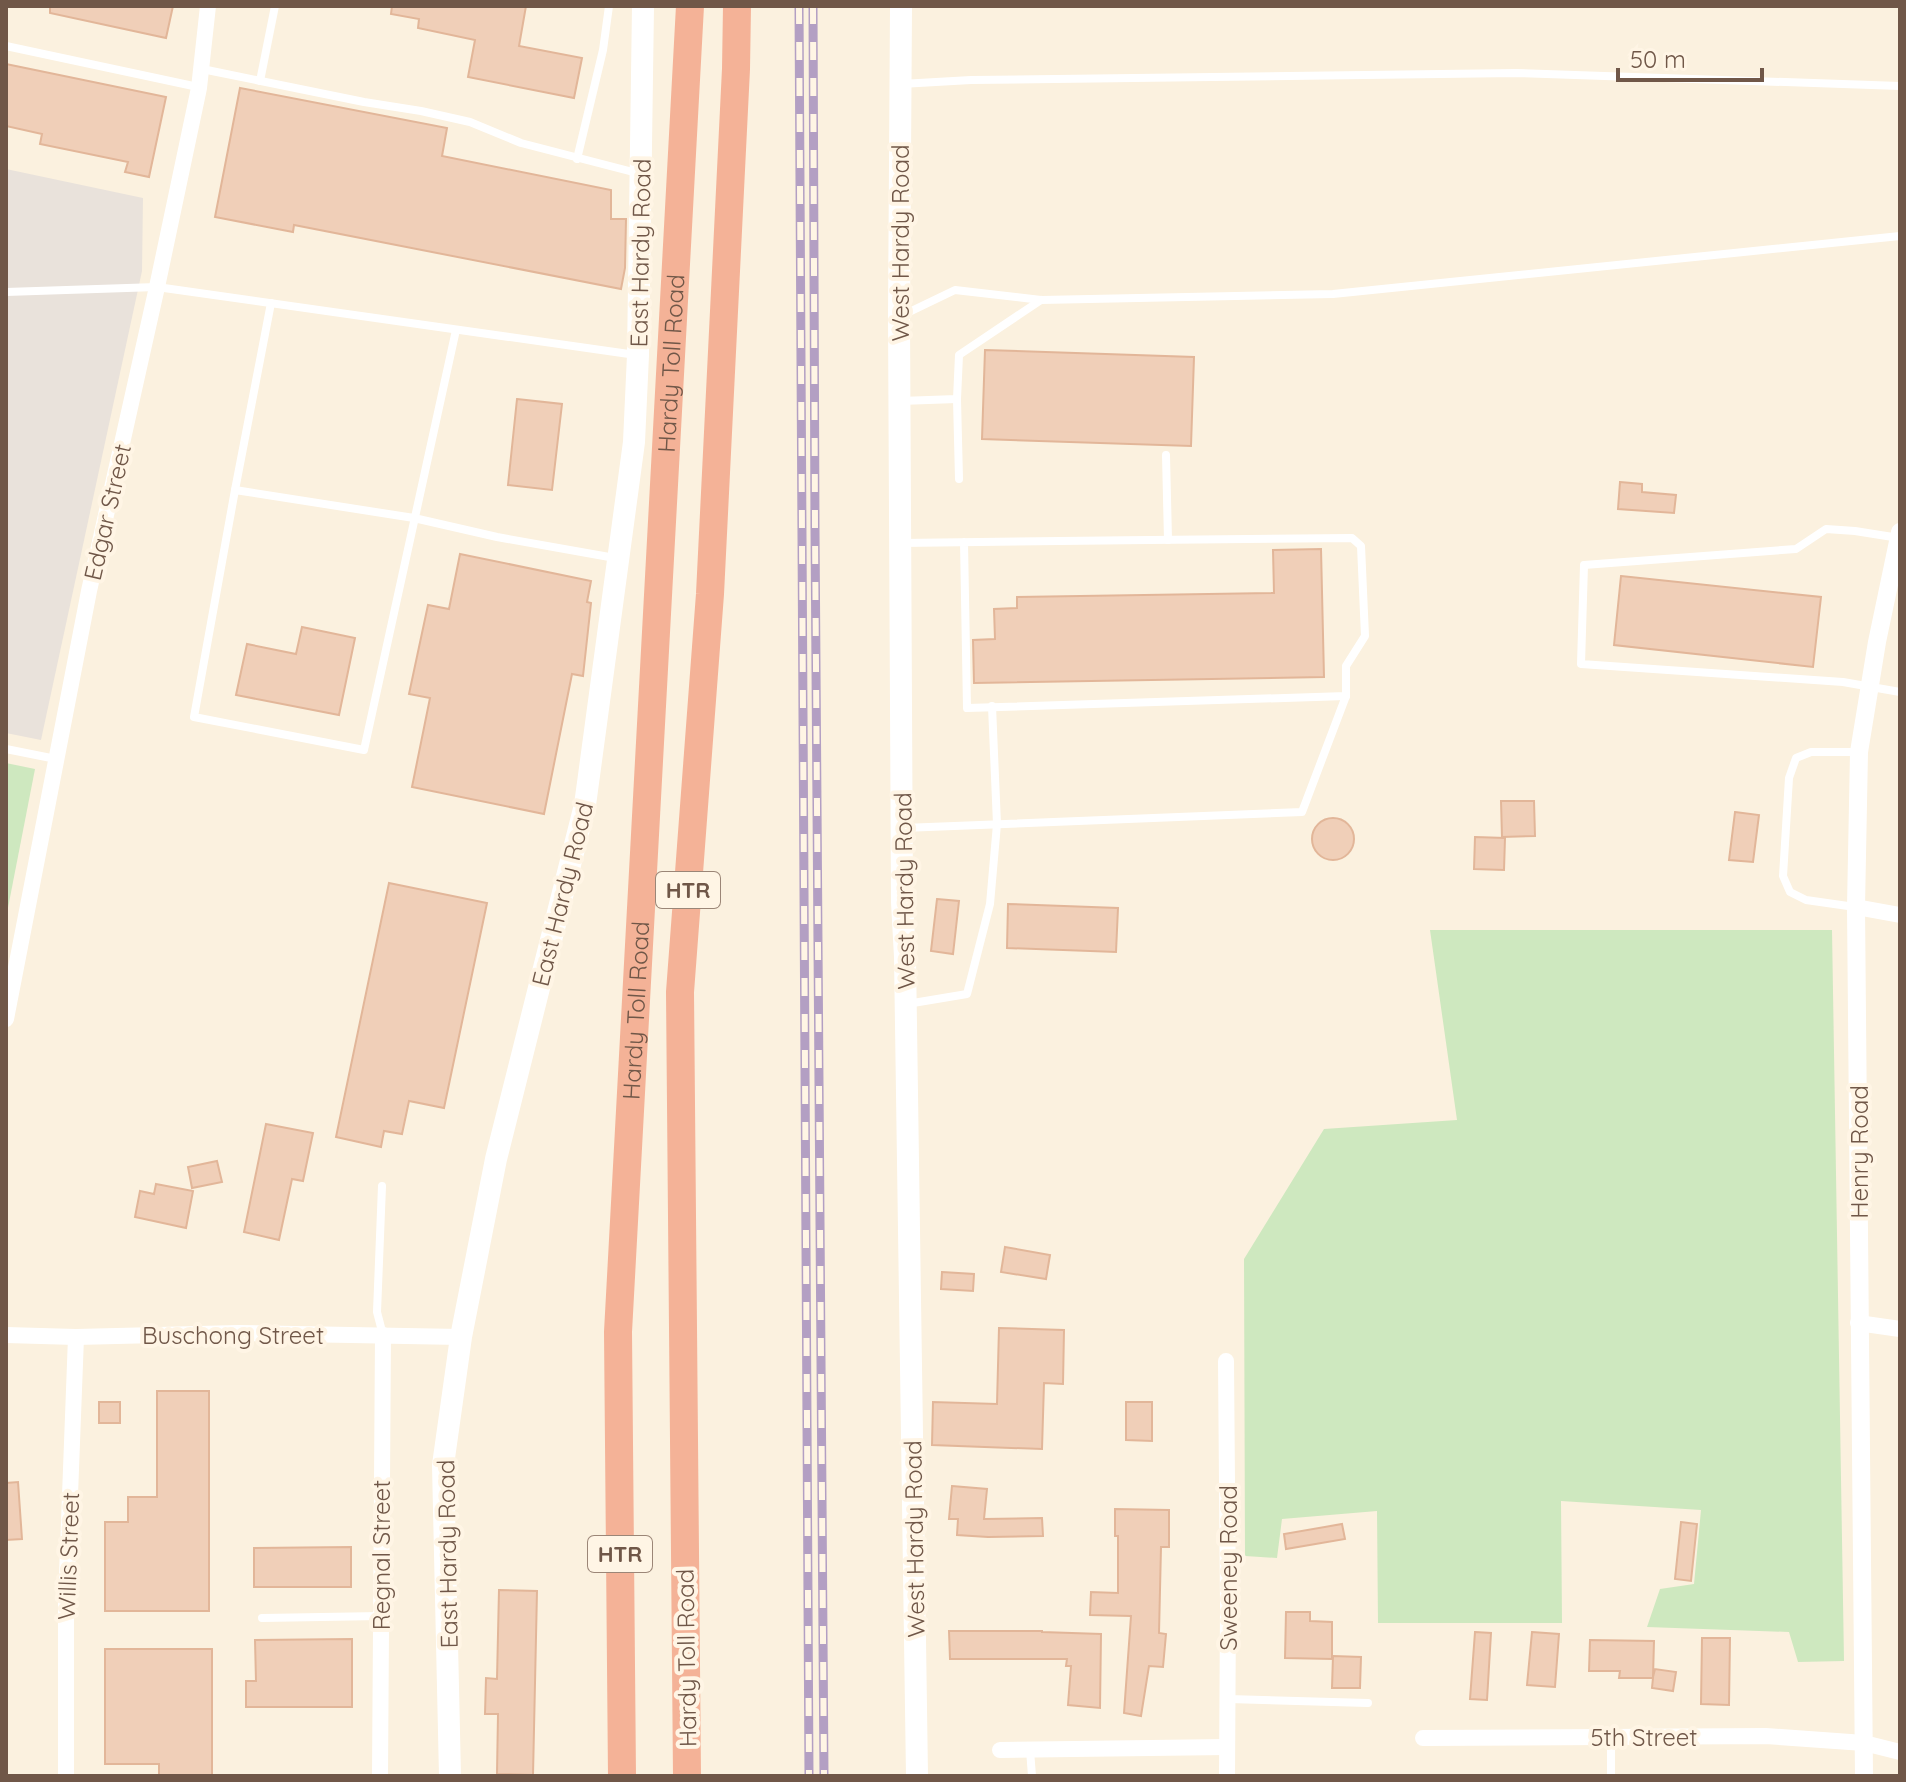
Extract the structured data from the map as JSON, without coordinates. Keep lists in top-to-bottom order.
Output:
{
  "streets": {
    "highway": ["Hardy Toll Road", "HTR"],
    "main road": ["West Hardy Road", "East Hardy Road"],
    "street": [
      "Edgar Street",
      "Henry Road",
      "Buschong Street",
      "Regnal Street",
      "Willis Street",
      "Sweeney Road",
      "5th Street"
    ]
  },
  "crossings": [
    ["East Hardy Road", "Buschong Street"],
    ["Henry Road", "5th Street"],
    ["Buschong Street", "Regnal Street"],
    ["Buschong Street", "Willis Street"]
  ],
  "scale_bar": "50 m"
}
